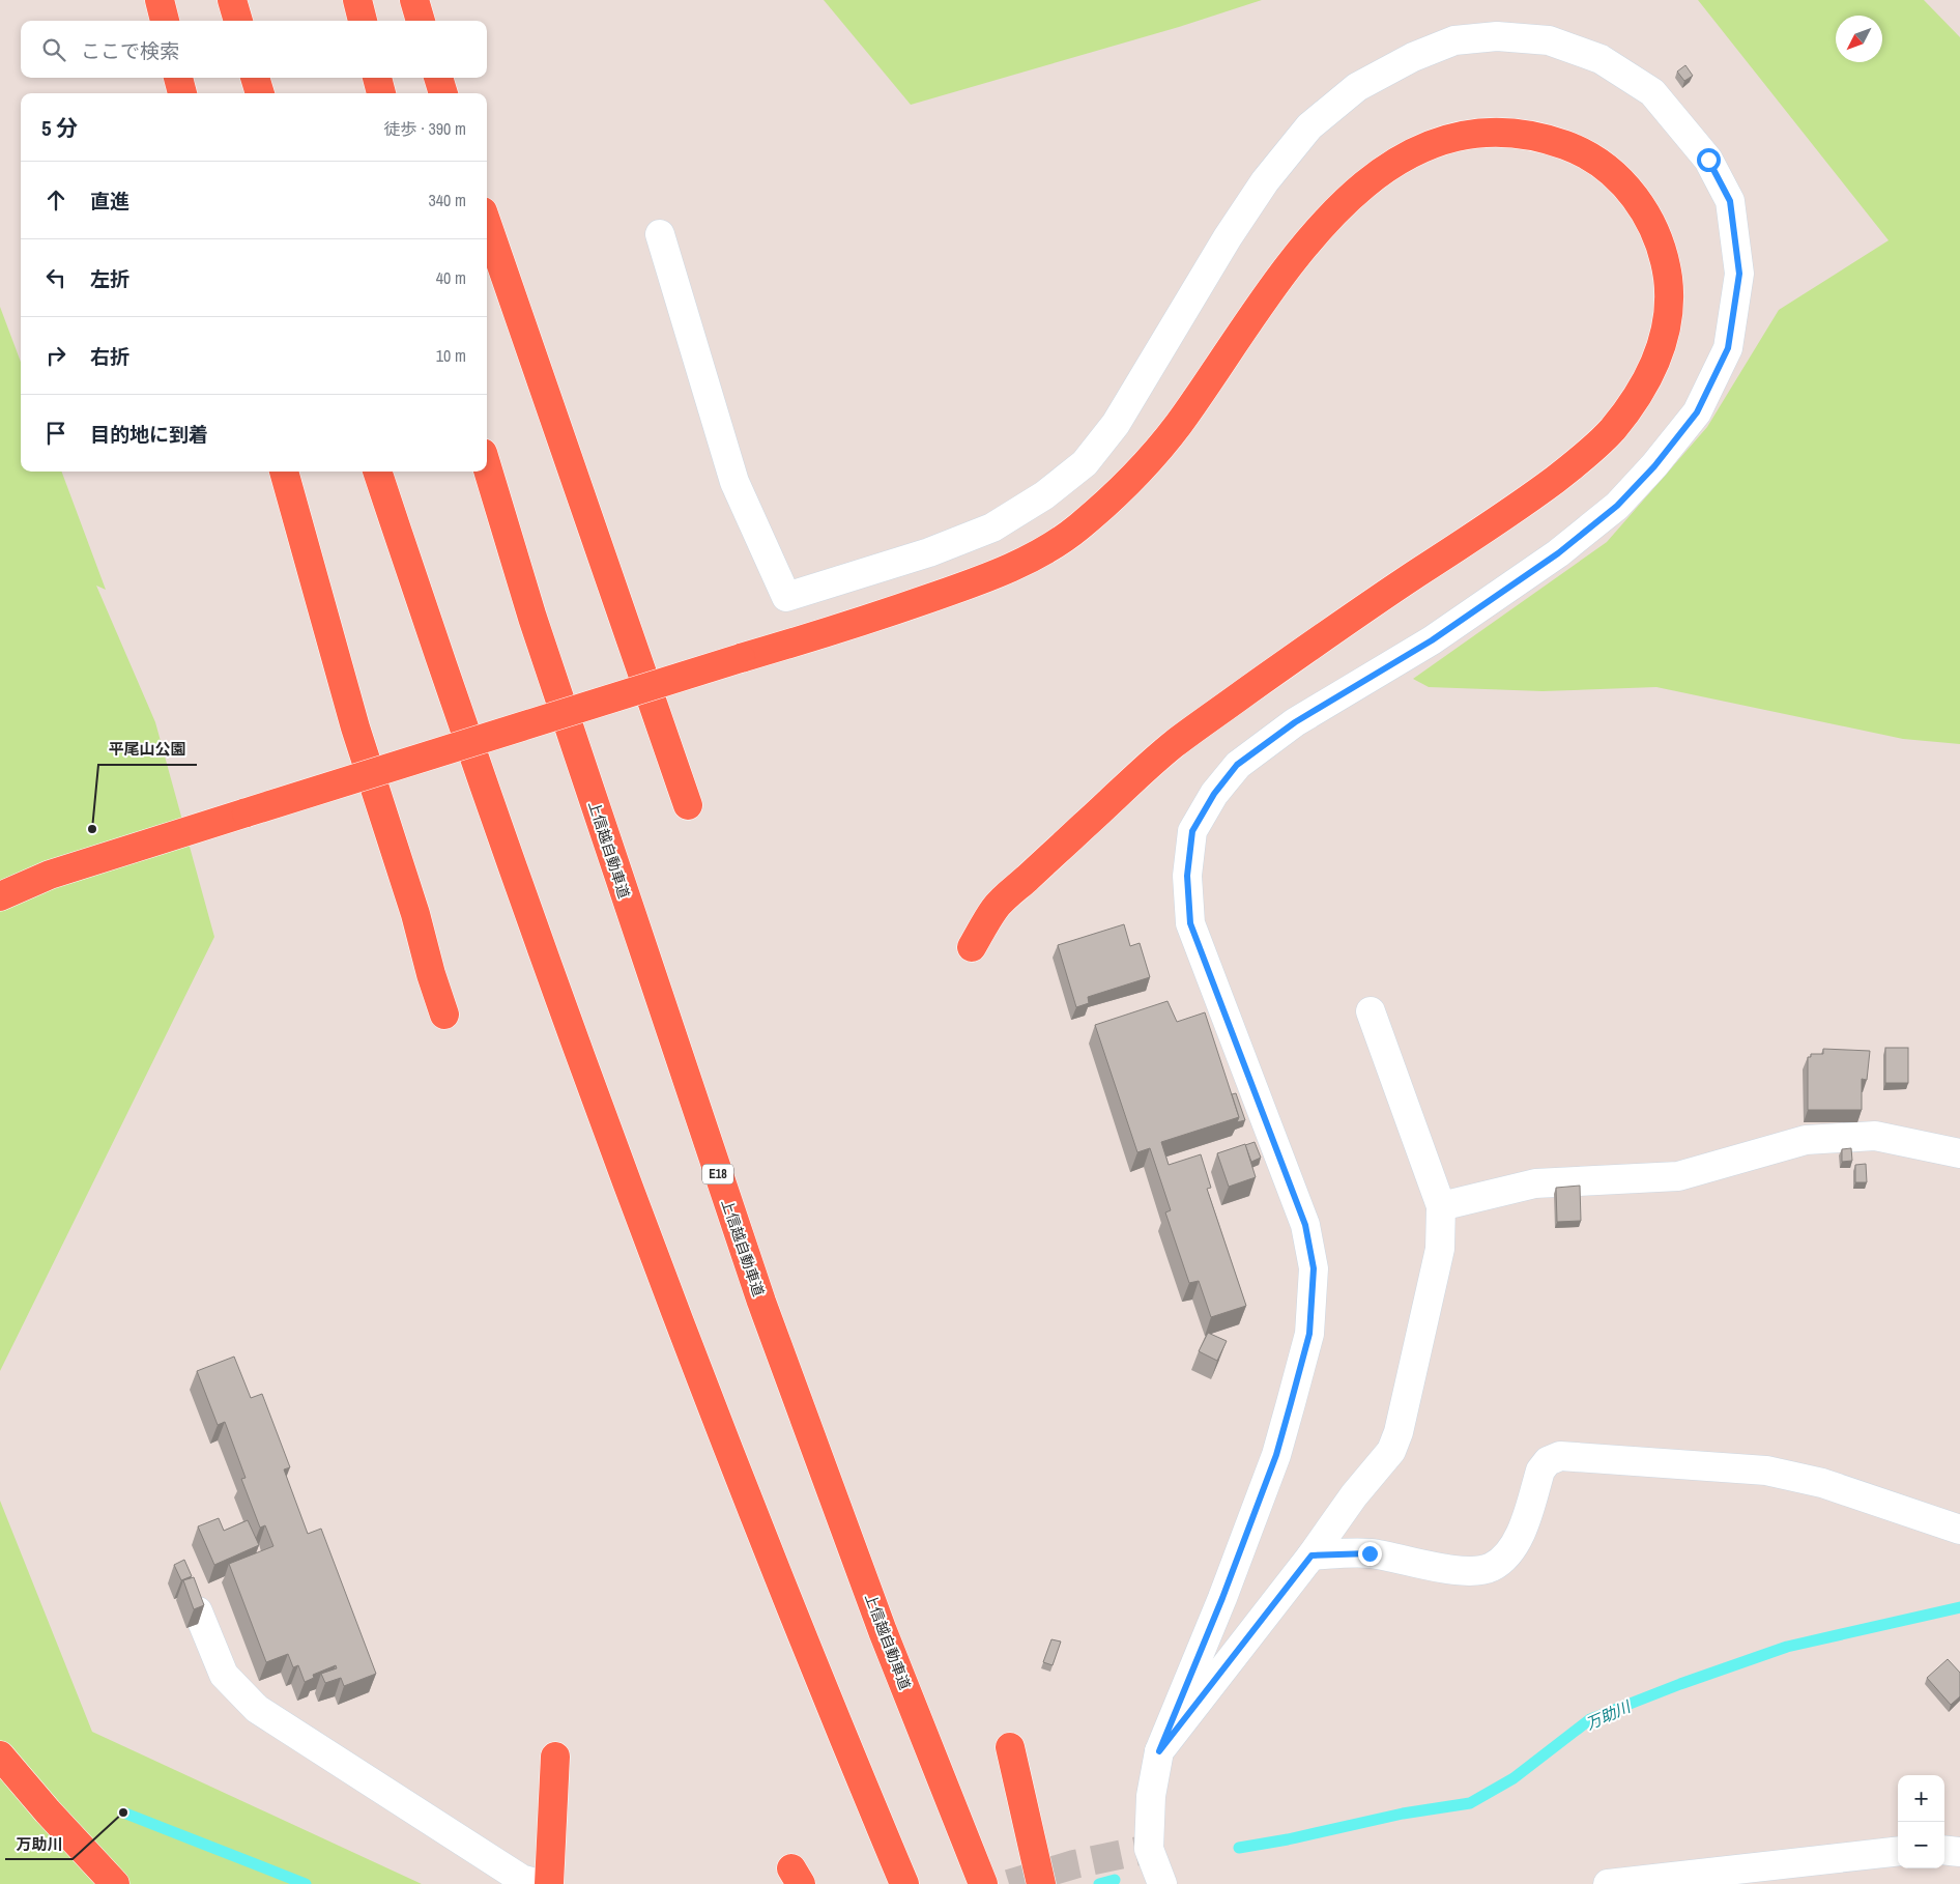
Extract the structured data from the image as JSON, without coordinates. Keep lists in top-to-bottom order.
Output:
{
  "streets": {
    "highway": ["上信越自動車道", "E18"]
  },
  "water": ["万助川"],
  "places": ["平尾山公園", "万助川"],
  "north": "bottom left",
  "page": {
    "search": "ここで検索",
    "heading": ["5 分", "徒歩 · 390 m"],
    "list": [
      ["直進", "340 m"],
      ["左折", "40 m"],
      ["右折", "10 m"],
      "目的地に到着"
    ],
    "map_buttons": ["+", "−"]
  }
}
